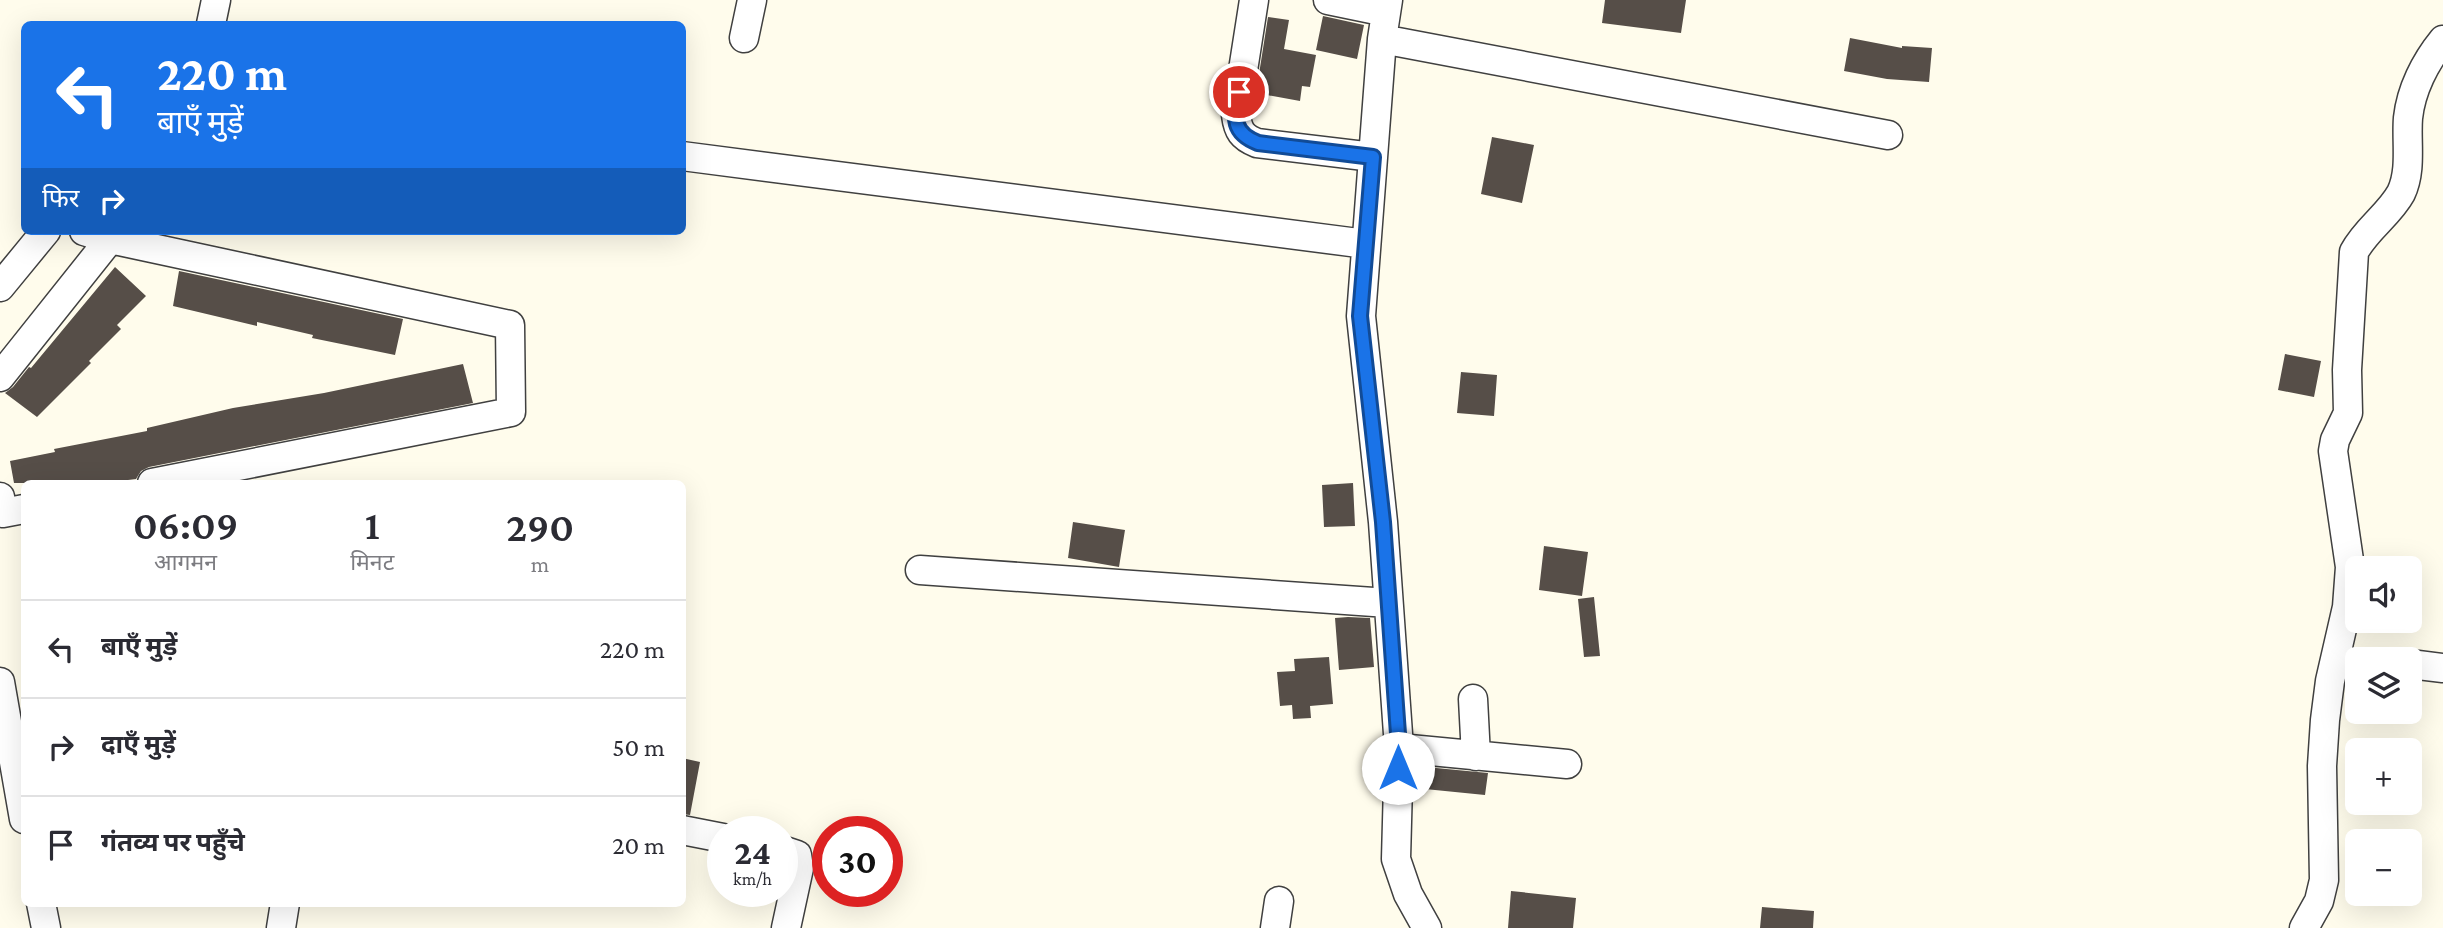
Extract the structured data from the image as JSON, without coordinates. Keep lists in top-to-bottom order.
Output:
{
  "page": {
    "turn": ["220 m", "बाएँ मुड़ें"],
    "then": "फिर",
    "eta": [
      "06:09",
      "आगमन",
      "1",
      "मिनट",
      "290",
      "m"
    ],
    "map_buttons": ["+", "−"],
    "list": [
      {
        "name": "बाएँ मुड़ें",
        "value": "220 m"
      },
      {
        "name": "दाएँ मुड़ें",
        "value": "50 m"
      },
      {
        "name": "गंतव्य पर पहुँचे",
        "value": "20 m"
      }
    ],
    "speed": "24 km/h",
    "limit": "30"
  }
}
